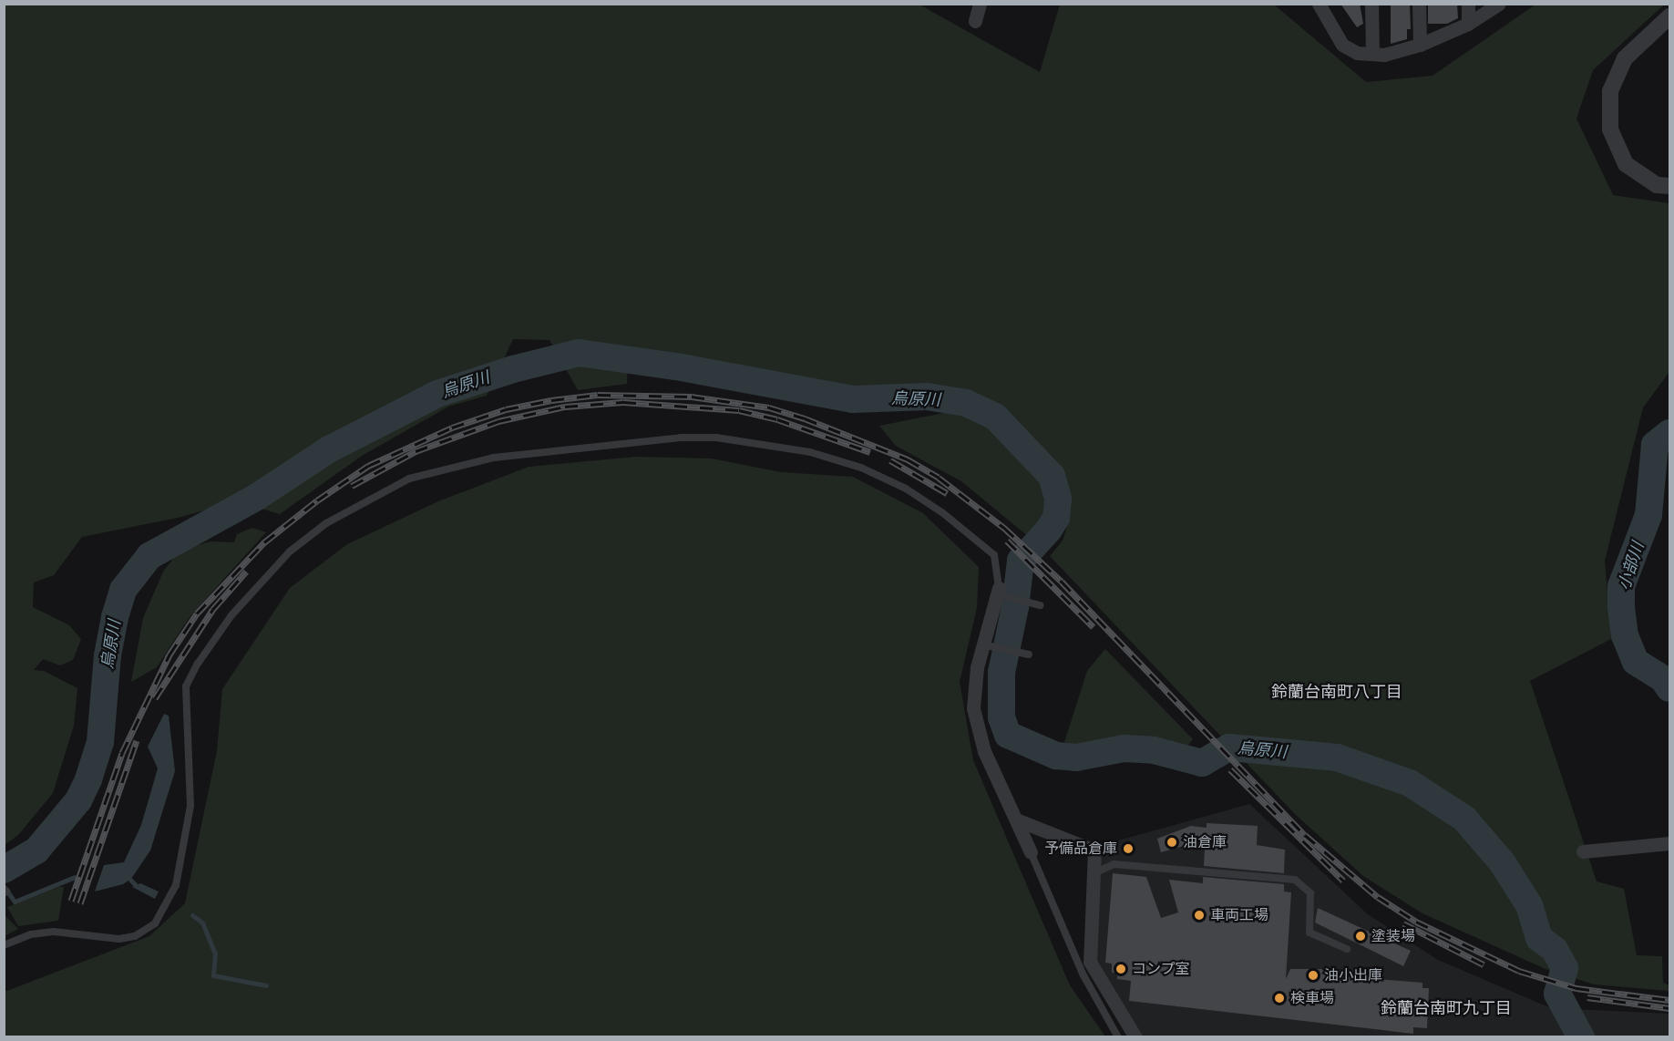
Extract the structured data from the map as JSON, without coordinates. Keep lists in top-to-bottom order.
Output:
{
  "districts": ["鈴蘭台南町八丁目", "鈴蘭台南町九丁目"],
  "water": ["烏原川", "小部川"],
  "places": [
    "油倉庫",
    "予備品倉庫",
    "車両工場",
    "塗装場",
    "コンプ室",
    "油小出庫",
    "検車場"
  ]
}
